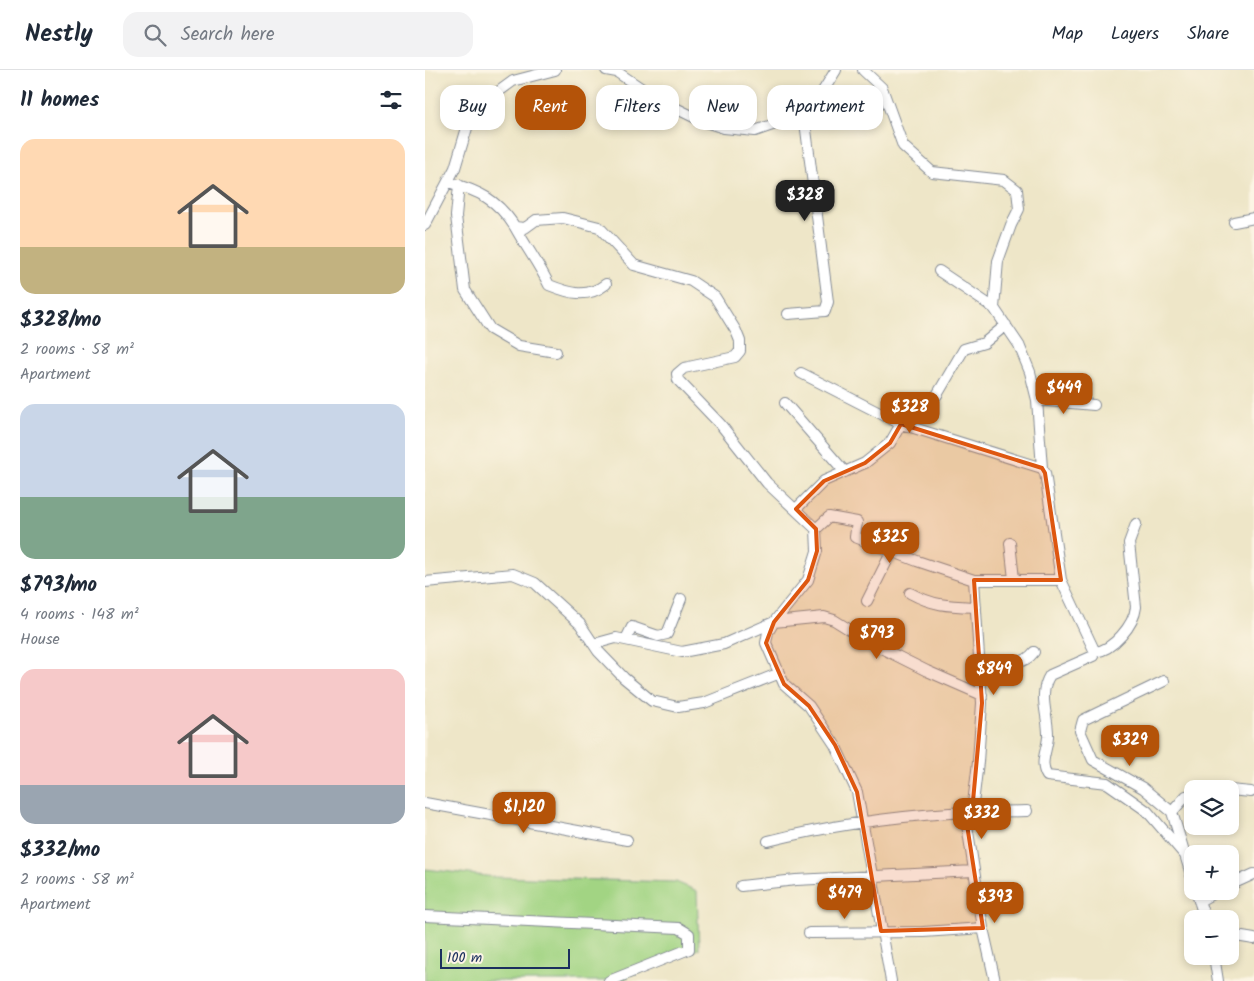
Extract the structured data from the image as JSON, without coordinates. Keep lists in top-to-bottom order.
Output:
{
  "scale_bar": "100 m",
  "page": {
    "header": "Nestly",
    "search": "Search here",
    "nav": ["Map", "Layers", "Share"],
    "heading": "11 homes",
    "chip": [
      "Buy",
      "Rent",
      "Filters",
      "New",
      "Apartment"
    ],
    "list": [
      {
        "name": "$328/mo",
        "note": "2 rooms · 58 m² · Apartment"
      },
      {
        "name": "$793/mo",
        "note": "4 rooms · 148 m² · House"
      },
      {
        "name": "$332/mo",
        "note": "2 rooms · 58 m² · Apartment"
      }
    ],
    "price": [
      "$328",
      "$449",
      "$328",
      "$325",
      "$793",
      "$849",
      "$329",
      "$1,120",
      "$332",
      "$479",
      "$393"
    ],
    "map_buttons": ["+", "−"],
    "scale": "100 m"
  }
}
